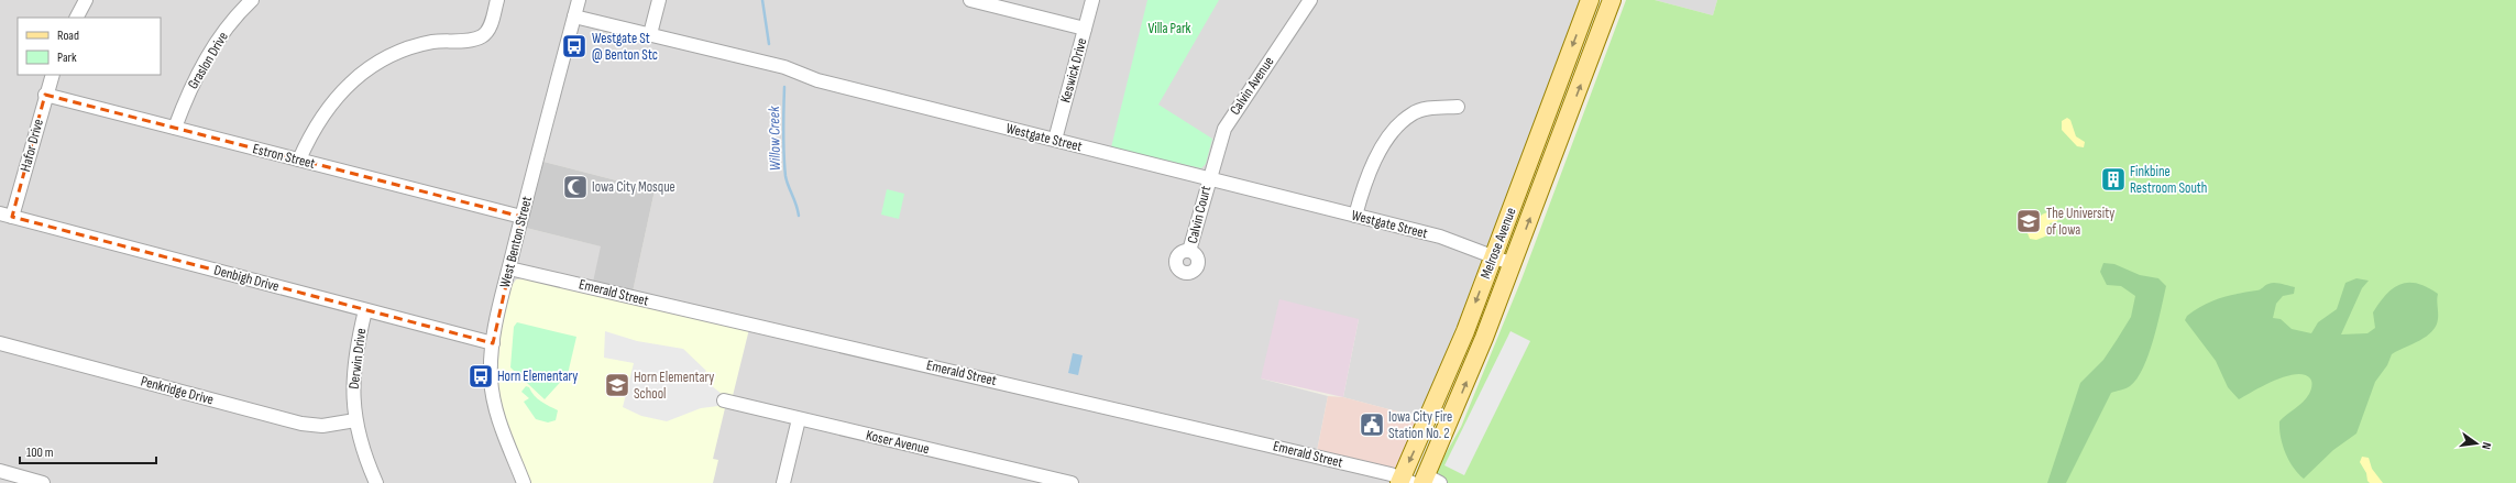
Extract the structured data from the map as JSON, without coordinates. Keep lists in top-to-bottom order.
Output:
{
  "streets": {
    "main road": ["Melrose Avenue"],
    "street": [
      "Graslon Drive",
      "Keswick Drive",
      "Calvin Avenue",
      "Westgate Street",
      "Hafor Drive",
      "Estron Street",
      "Calvin Court",
      "West Benton Street",
      "Denbigh Drive",
      "Emerald Street",
      "Derwin Drive",
      "Penkridge Drive",
      "Koser Avenue"
    ]
  },
  "crossings": [
    ["Graslon Drive", "Estron Street"],
    ["Keswick Drive", "Westgate Street"],
    ["Calvin Avenue", "Westgate Street"],
    ["Calvin Avenue", "Calvin Court"],
    ["Westgate Street", "Calvin Court"],
    ["Westgate Street", "West Benton Street"],
    ["Westgate Street", "Melrose Avenue"],
    ["Hafor Drive", "Estron Street"],
    ["Hafor Drive", "Denbigh Drive"],
    ["Estron Street", "West Benton Street"],
    ["West Benton Street", "Denbigh Drive"],
    ["West Benton Street", "Emerald Street"],
    ["Melrose Avenue", "Emerald Street"],
    ["Denbigh Drive", "Derwin Drive"],
    ["Derwin Drive", "Penkridge Drive"]
  ],
  "water": ["Willow Creek"],
  "parks": ["Villa Park"],
  "places": {
    "bus stop": ["Westgate St @ Benton Stc", "Horn Elementary"],
    "building": ["Finkbine Restroom South"],
    "mosque": ["Iowa City Mosque"],
    "school or university": ["The University of Iowa", "Horn Elementary School"],
    "public building": ["Iowa City Fire Station No. 2"]
  },
  "legend": ["Road", "Park"],
  "scale_bar": "100 m",
  "north": "right"
}
